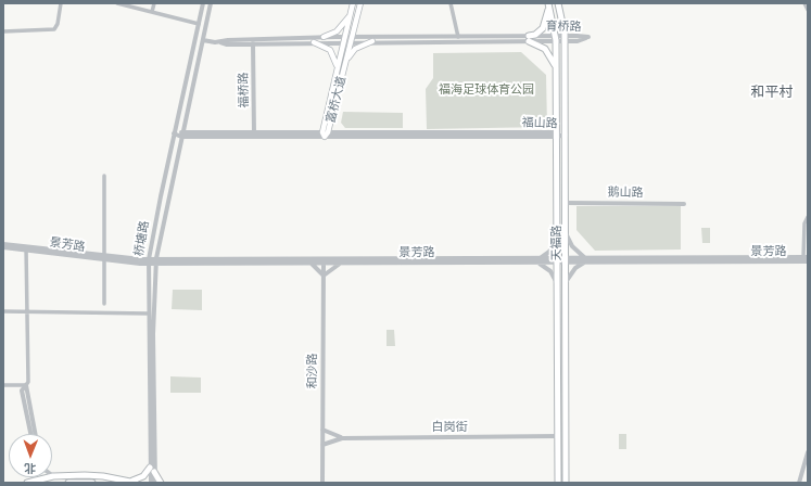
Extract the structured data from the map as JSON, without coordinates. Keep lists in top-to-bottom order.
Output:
{
  "streets": {
    "main road": ["富桥大道", "天福路"],
    "street": [
      "育桥路",
      "福桥路",
      "福山路",
      "鹅山路",
      "桥塘路",
      "景芳路",
      "和沙路",
      "白岗街"
    ]
  },
  "crossings": [
    ["育桥路", "福桥路"],
    ["育桥路", "富桥大道"],
    ["育桥路", "桥塘路"],
    ["育桥路", "天福路"],
    ["福桥路", "福山路"],
    ["富桥大道", "福山路"],
    ["福山路", "桥塘路"],
    ["福山路", "天福路"],
    ["鹅山路", "天福路"],
    ["桥塘路", "景芳路"],
    ["天福路", "景芳路"],
    ["天福路", "白岗街"],
    ["景芳路", "和沙路"]
  ],
  "districts": ["和平村"],
  "parks": ["福海足球体育公园"],
  "north": "bottom"
}
